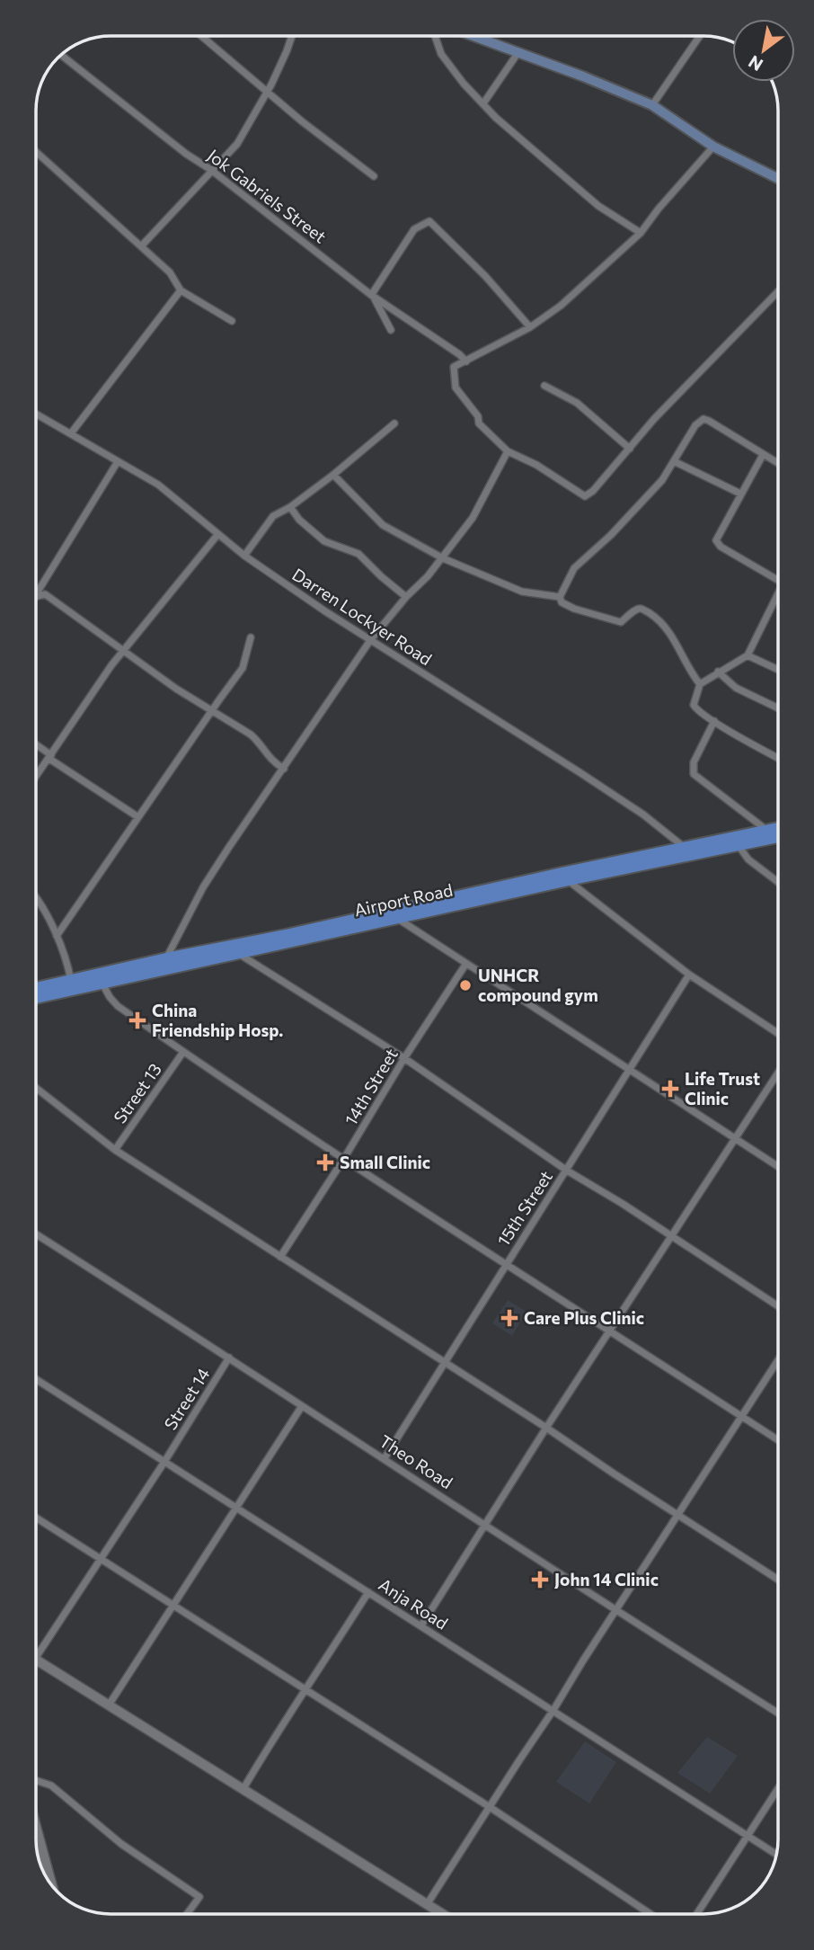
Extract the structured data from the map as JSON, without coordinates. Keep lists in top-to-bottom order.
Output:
{
  "streets": {
    "main road": ["Airport Road"],
    "street": [
      "Jok Gabriels Street",
      "Darren Lockyer Road",
      "14th Street",
      "Street 13",
      "15th Street",
      "Street 14",
      "Theo Road",
      "Anja Road"
    ]
  },
  "crossings": [
    ["Darren Lockyer Road", "Airport Road"],
    ["15th Street", "Theo Road"],
    ["Street 14", "Theo Road"],
    ["Street 14", "Anja Road"]
  ],
  "places": {
    "other": ["UNHCR compound gym"],
    "health": [
      "China Friendship Hosp.",
      "Life Trust Clinic",
      "Small Clinic",
      "Care Plus Clinic",
      "John 14 Clinic"
    ]
  },
  "north": "bottom left"
}
